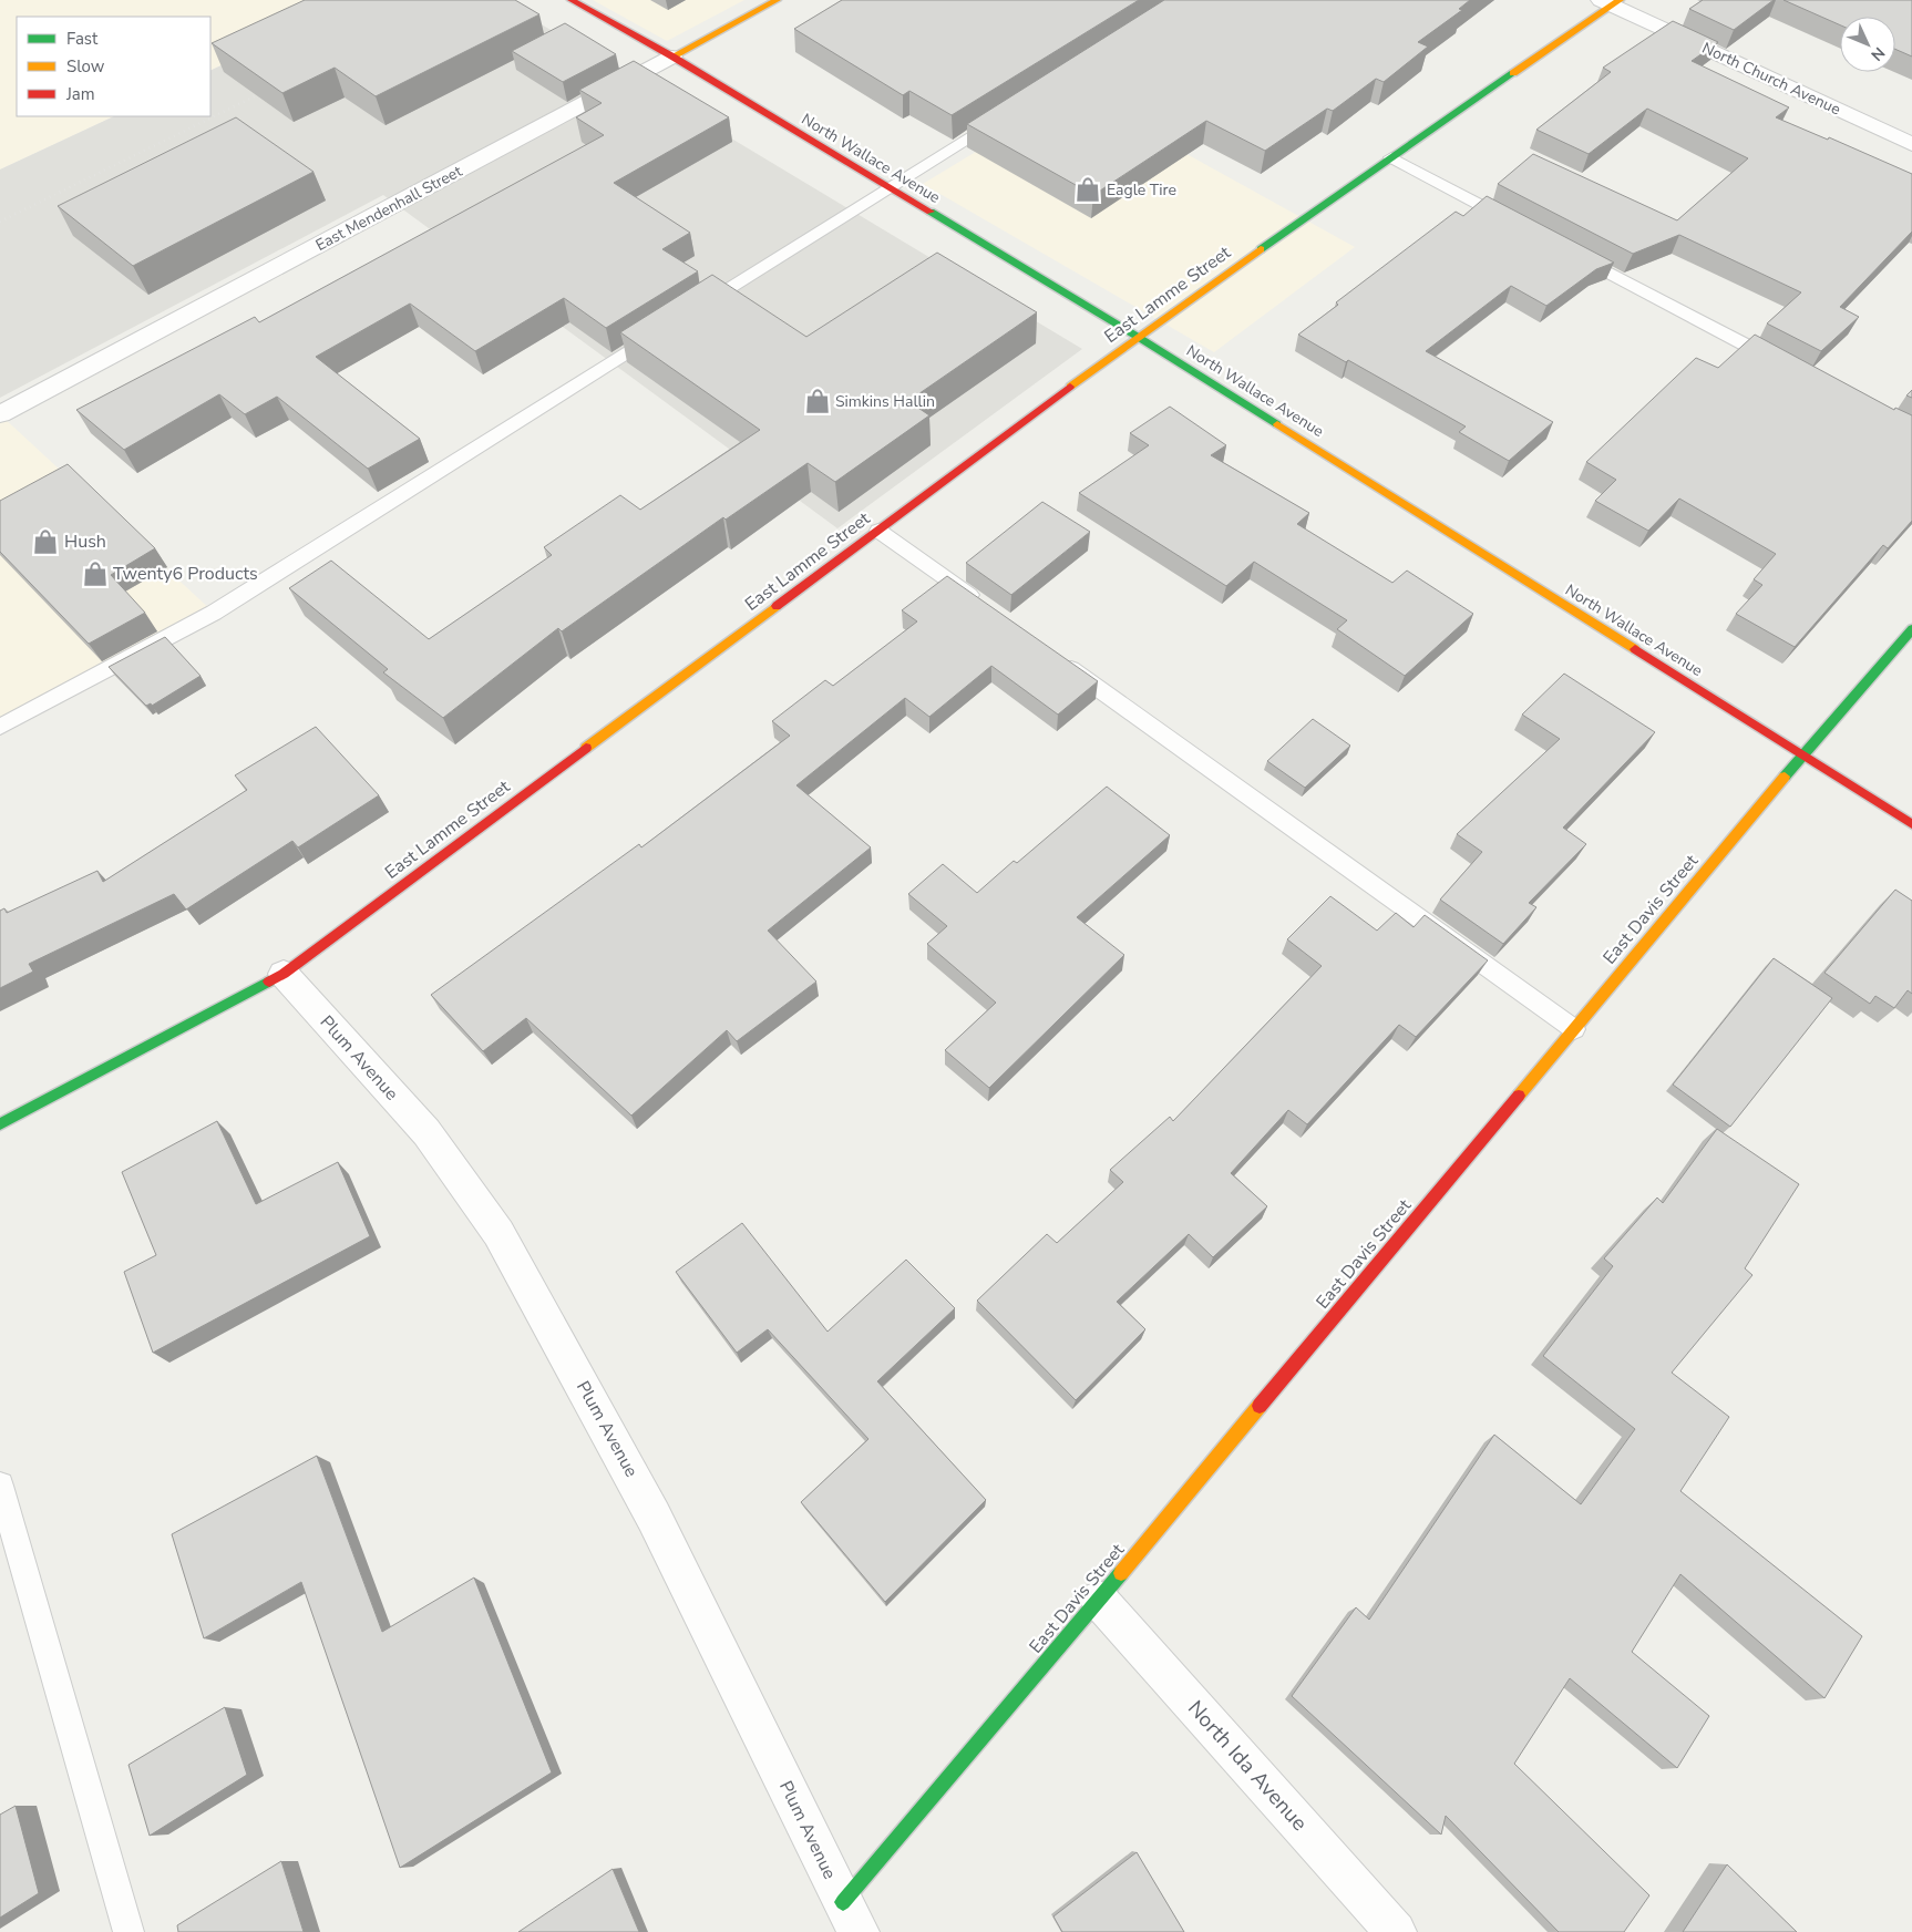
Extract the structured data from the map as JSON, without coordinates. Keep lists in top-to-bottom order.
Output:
{
  "streets": {
    "street": [
      "North Church Avenue",
      "North Wallace Avenue",
      "East Mendenhall Street",
      "East Lamme Street",
      "East Davis Street",
      "Plum Avenue",
      "North Ida Avenue"
    ]
  },
  "crossings": [
    ["North Church Avenue", "East Lamme Street"],
    ["North Wallace Avenue", "East Mendenhall Street"],
    ["North Wallace Avenue", "East Lamme Street"],
    ["North Wallace Avenue", "East Davis Street"],
    ["East Lamme Street", "Plum Avenue"],
    ["East Davis Street", "Plum Avenue"],
    ["East Davis Street", "North Ida Avenue"]
  ],
  "places": {
    "shop": [
      "Eagle Tire",
      "Simkins Hallin",
      "Hush",
      "Twenty6 Products"
    ]
  },
  "legend": ["Fast", "Slow", "Jam"],
  "north": "bottom right"
}
